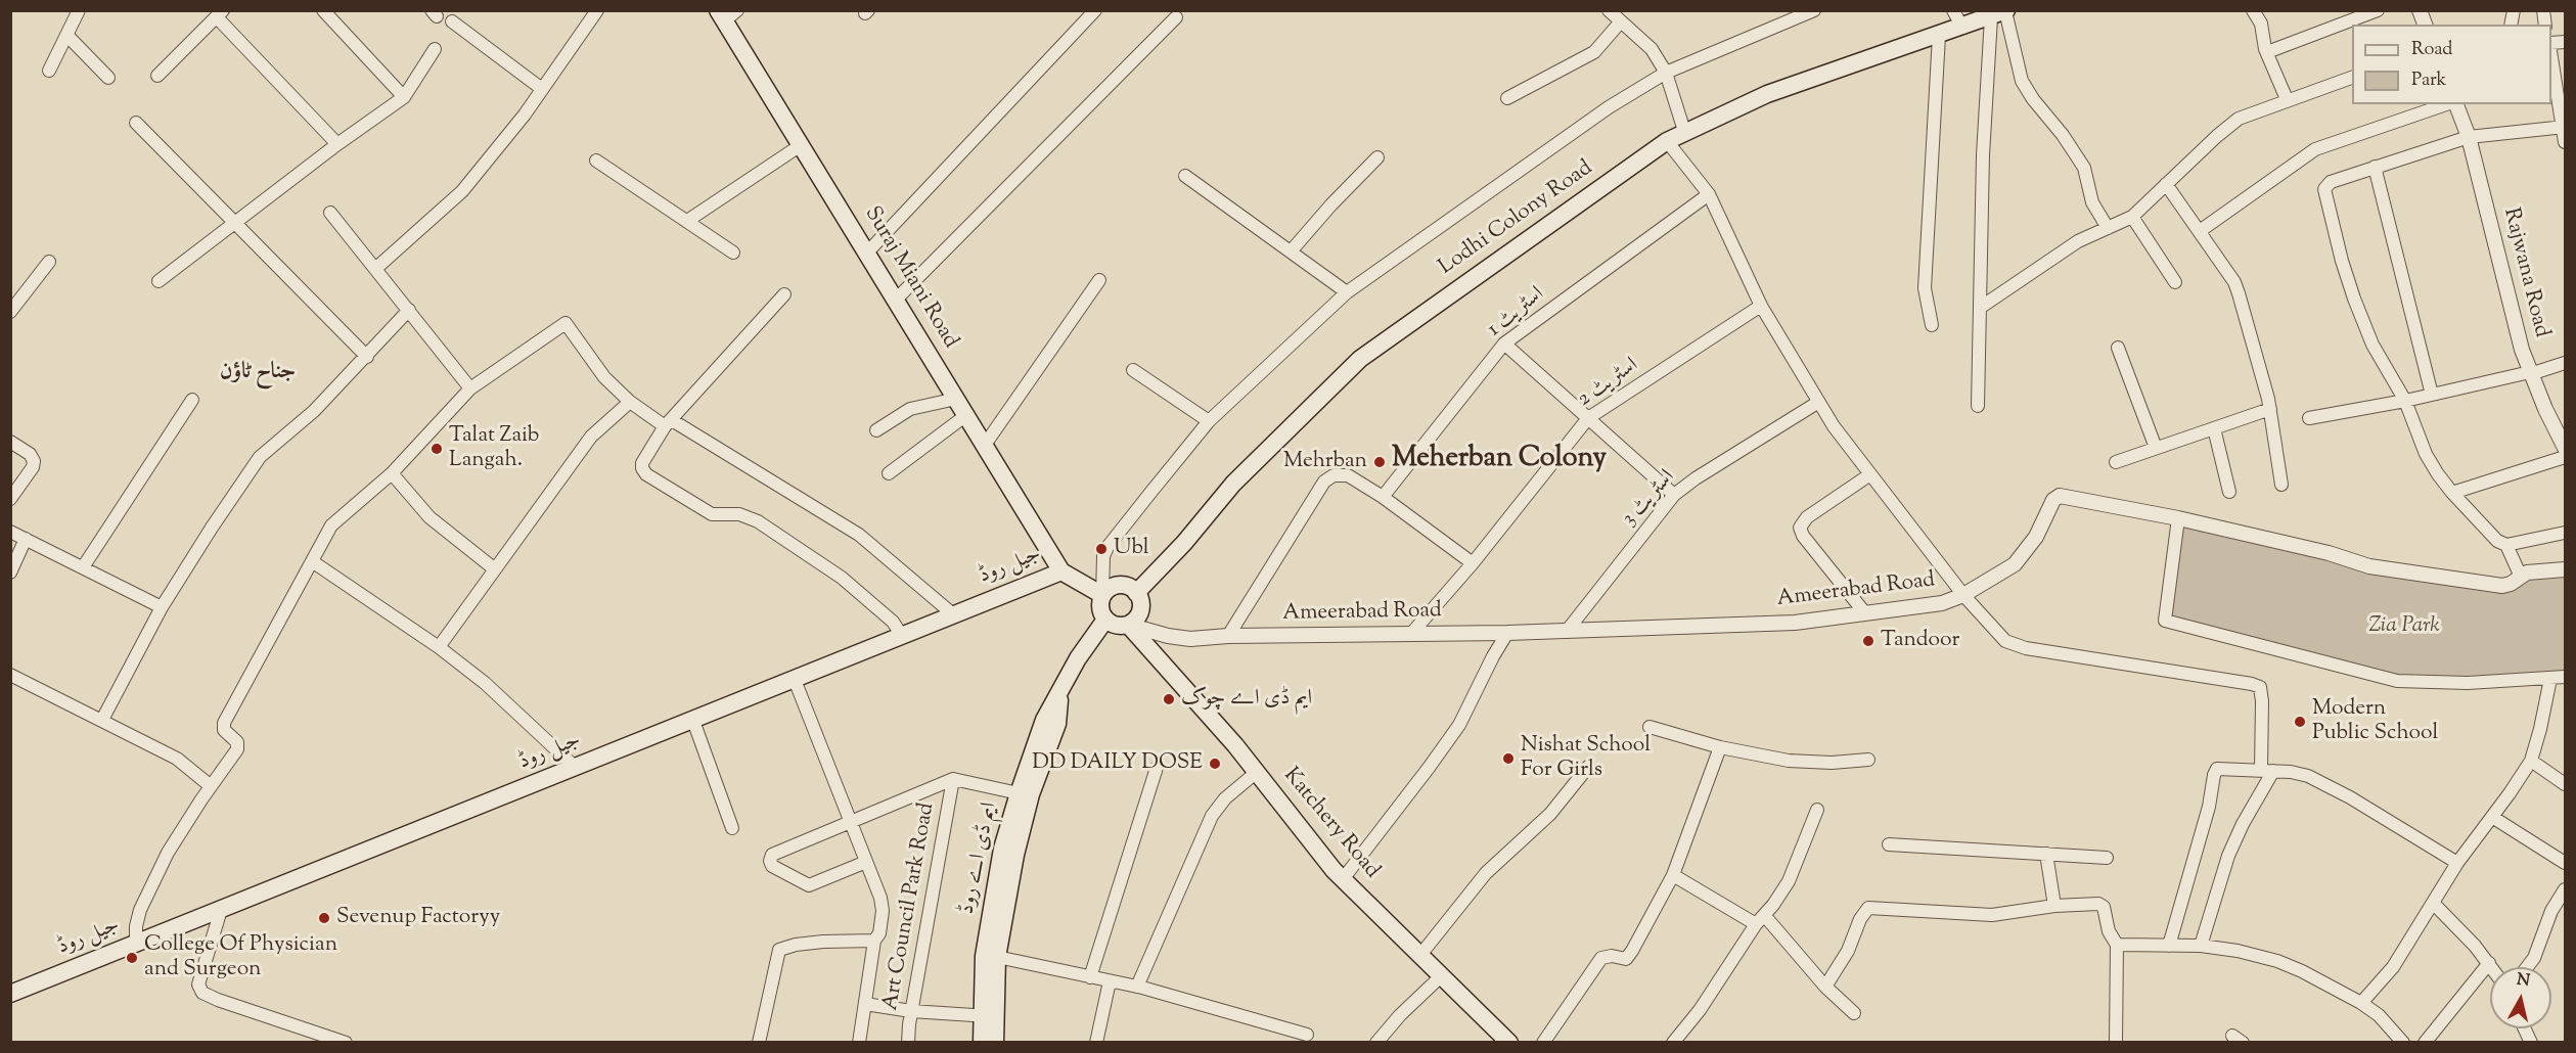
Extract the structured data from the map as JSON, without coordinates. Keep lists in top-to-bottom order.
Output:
{
  "streets": {
    "main road": [
      "Lodhi Colony Road",
      "Suraj Miani Road",
      "جیل روڈ",
      "Katchery Road",
      "ایم ڈی اے روڈ"
    ],
    "street": [
      "Rajwana Road",
      "اسٹریٹ 1",
      "اسٹریٹ 2",
      "اسٹریٹ 3",
      "Ameerabad Road",
      "Art Council Park Road"
    ]
  },
  "crossings": [
    ["Lodhi Colony Road", "جیل روڈ"],
    ["Lodhi Colony Road", "Ameerabad Road"],
    ["Lodhi Colony Road", "Katchery Road"],
    ["Lodhi Colony Road", "ایم ڈی اے روڈ"],
    ["Suraj Miani Road", "جیل روڈ"],
    ["اسٹریٹ 2", "Ameerabad Road"],
    ["اسٹریٹ 3", "Ameerabad Road"],
    ["جیل روڈ", "Ameerabad Road"],
    ["جیل روڈ", "Katchery Road"],
    ["جیل روڈ", "ایم ڈی اے روڈ"],
    ["Ameerabad Road", "Katchery Road"],
    ["Ameerabad Road", "ایم ڈی اے روڈ"],
    ["Katchery Road", "ایم ڈی اے روڈ"]
  ],
  "districts": ["جناح ٹاؤن", "Meherban Colony"],
  "parks": ["Zia Park"],
  "places": [
    "Talat Zaib Langah.",
    "Mehrban",
    "Ubl",
    "Tandoor",
    "ایم ڈی اے چوک",
    "Modern Public School",
    "Nishat School For Girls",
    "DD DAILY DOSE",
    "Sevenup Factoryy",
    "College Of Physician and Surgeon"
  ],
  "legend": ["Road", "Park"],
  "north": "top"
}
